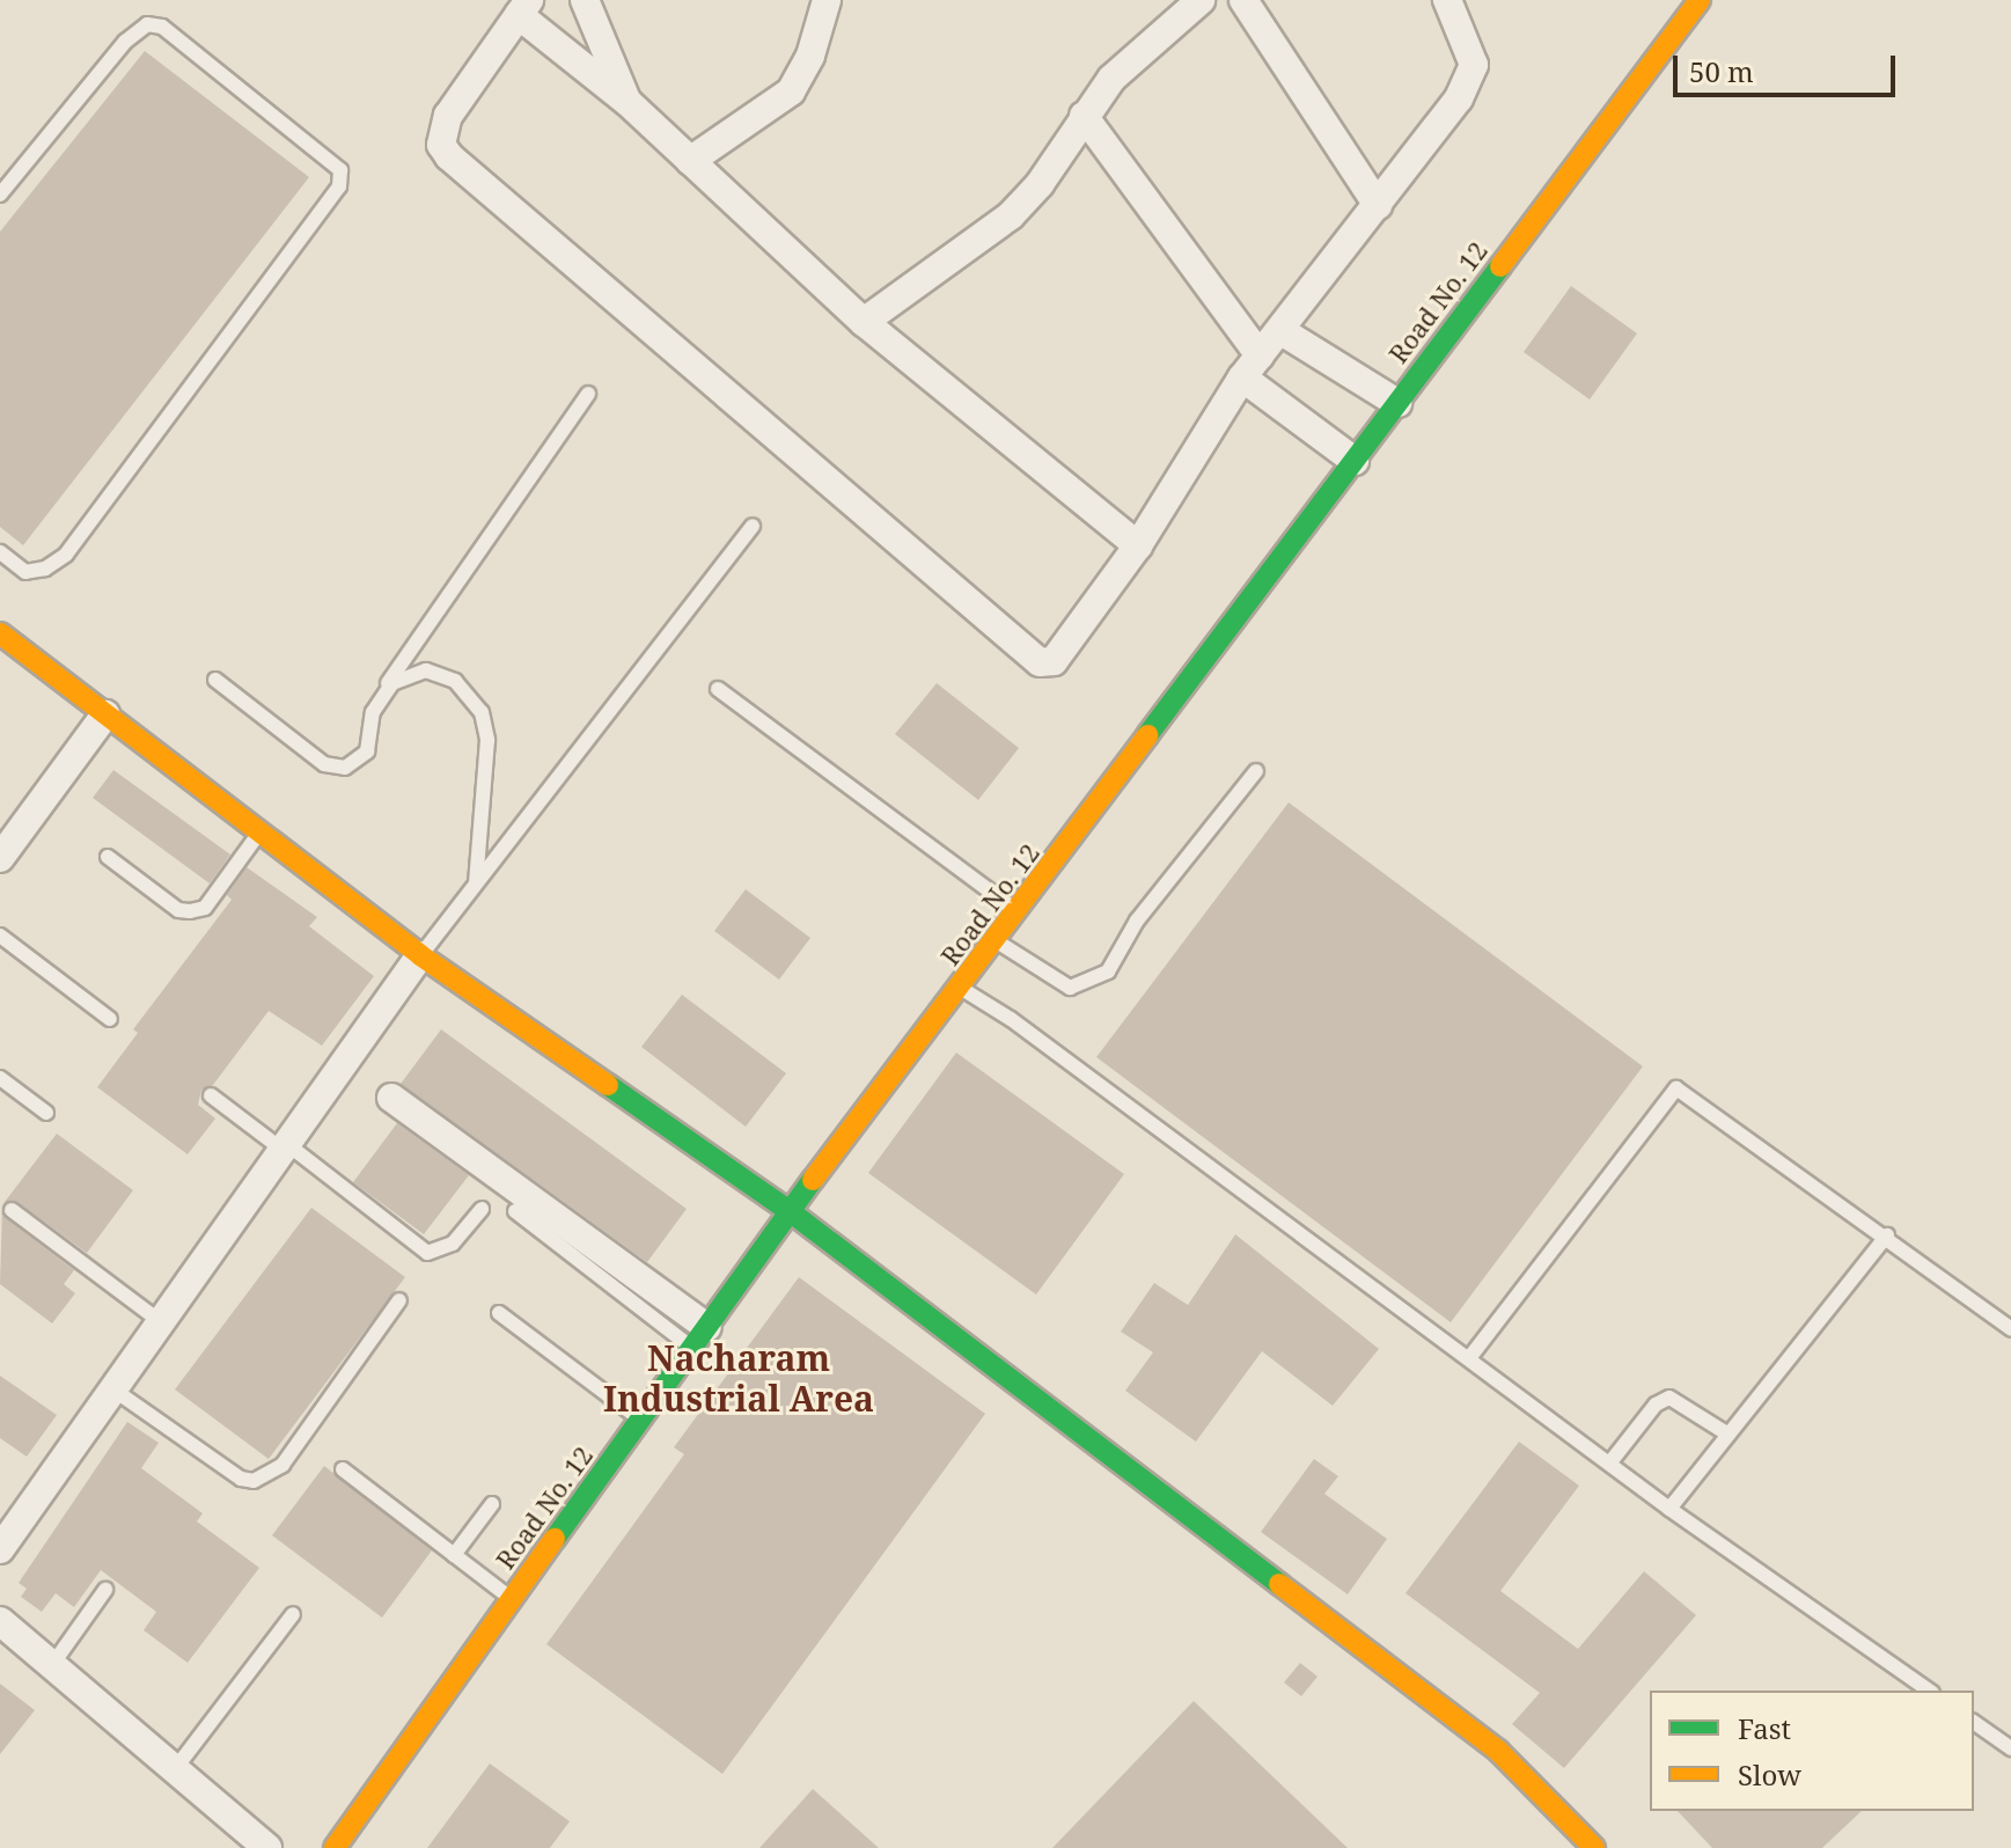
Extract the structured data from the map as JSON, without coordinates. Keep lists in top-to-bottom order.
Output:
{
  "streets": {
    "street": ["Road No. 12"]
  },
  "districts": ["Nacharam Industrial Area"],
  "legend": ["Fast", "Slow"],
  "scale_bar": "50 m"
}
